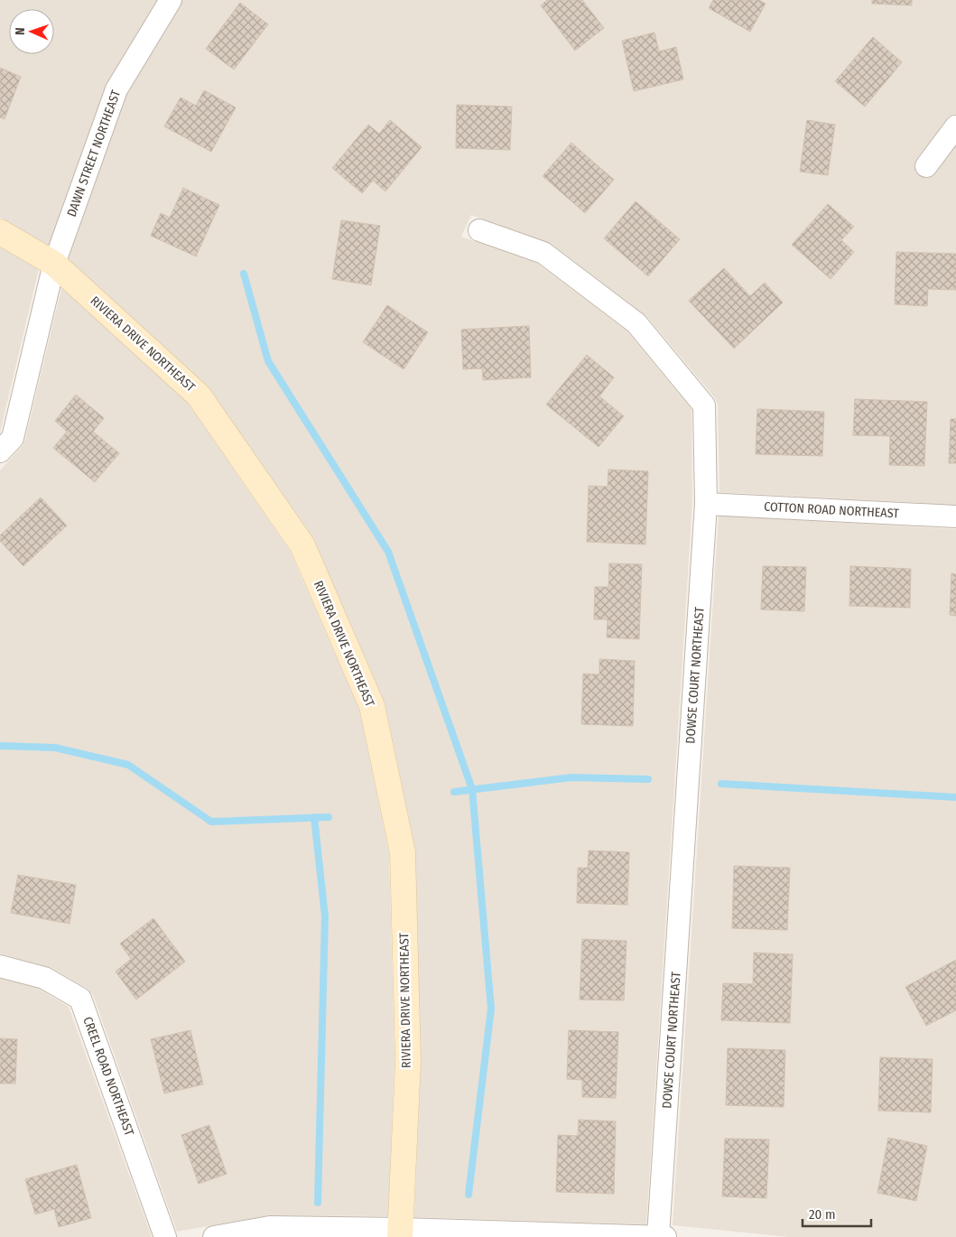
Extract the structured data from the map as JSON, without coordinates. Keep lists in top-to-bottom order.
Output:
{
  "streets": {
    "street": [
      "DAWN STREET NORTHEAST",
      "RIVIERA DRIVE NORTHEAST",
      "COTTON ROAD NORTHEAST",
      "DOWSE COURT NORTHEAST",
      "CREEL ROAD NORTHEAST"
    ]
  },
  "crossings": [
    ["DAWN STREET NORTHEAST", "RIVIERA DRIVE NORTHEAST"],
    ["COTTON ROAD NORTHEAST", "DOWSE COURT NORTHEAST"]
  ],
  "scale_bar": "20 m",
  "north": "left"
}
